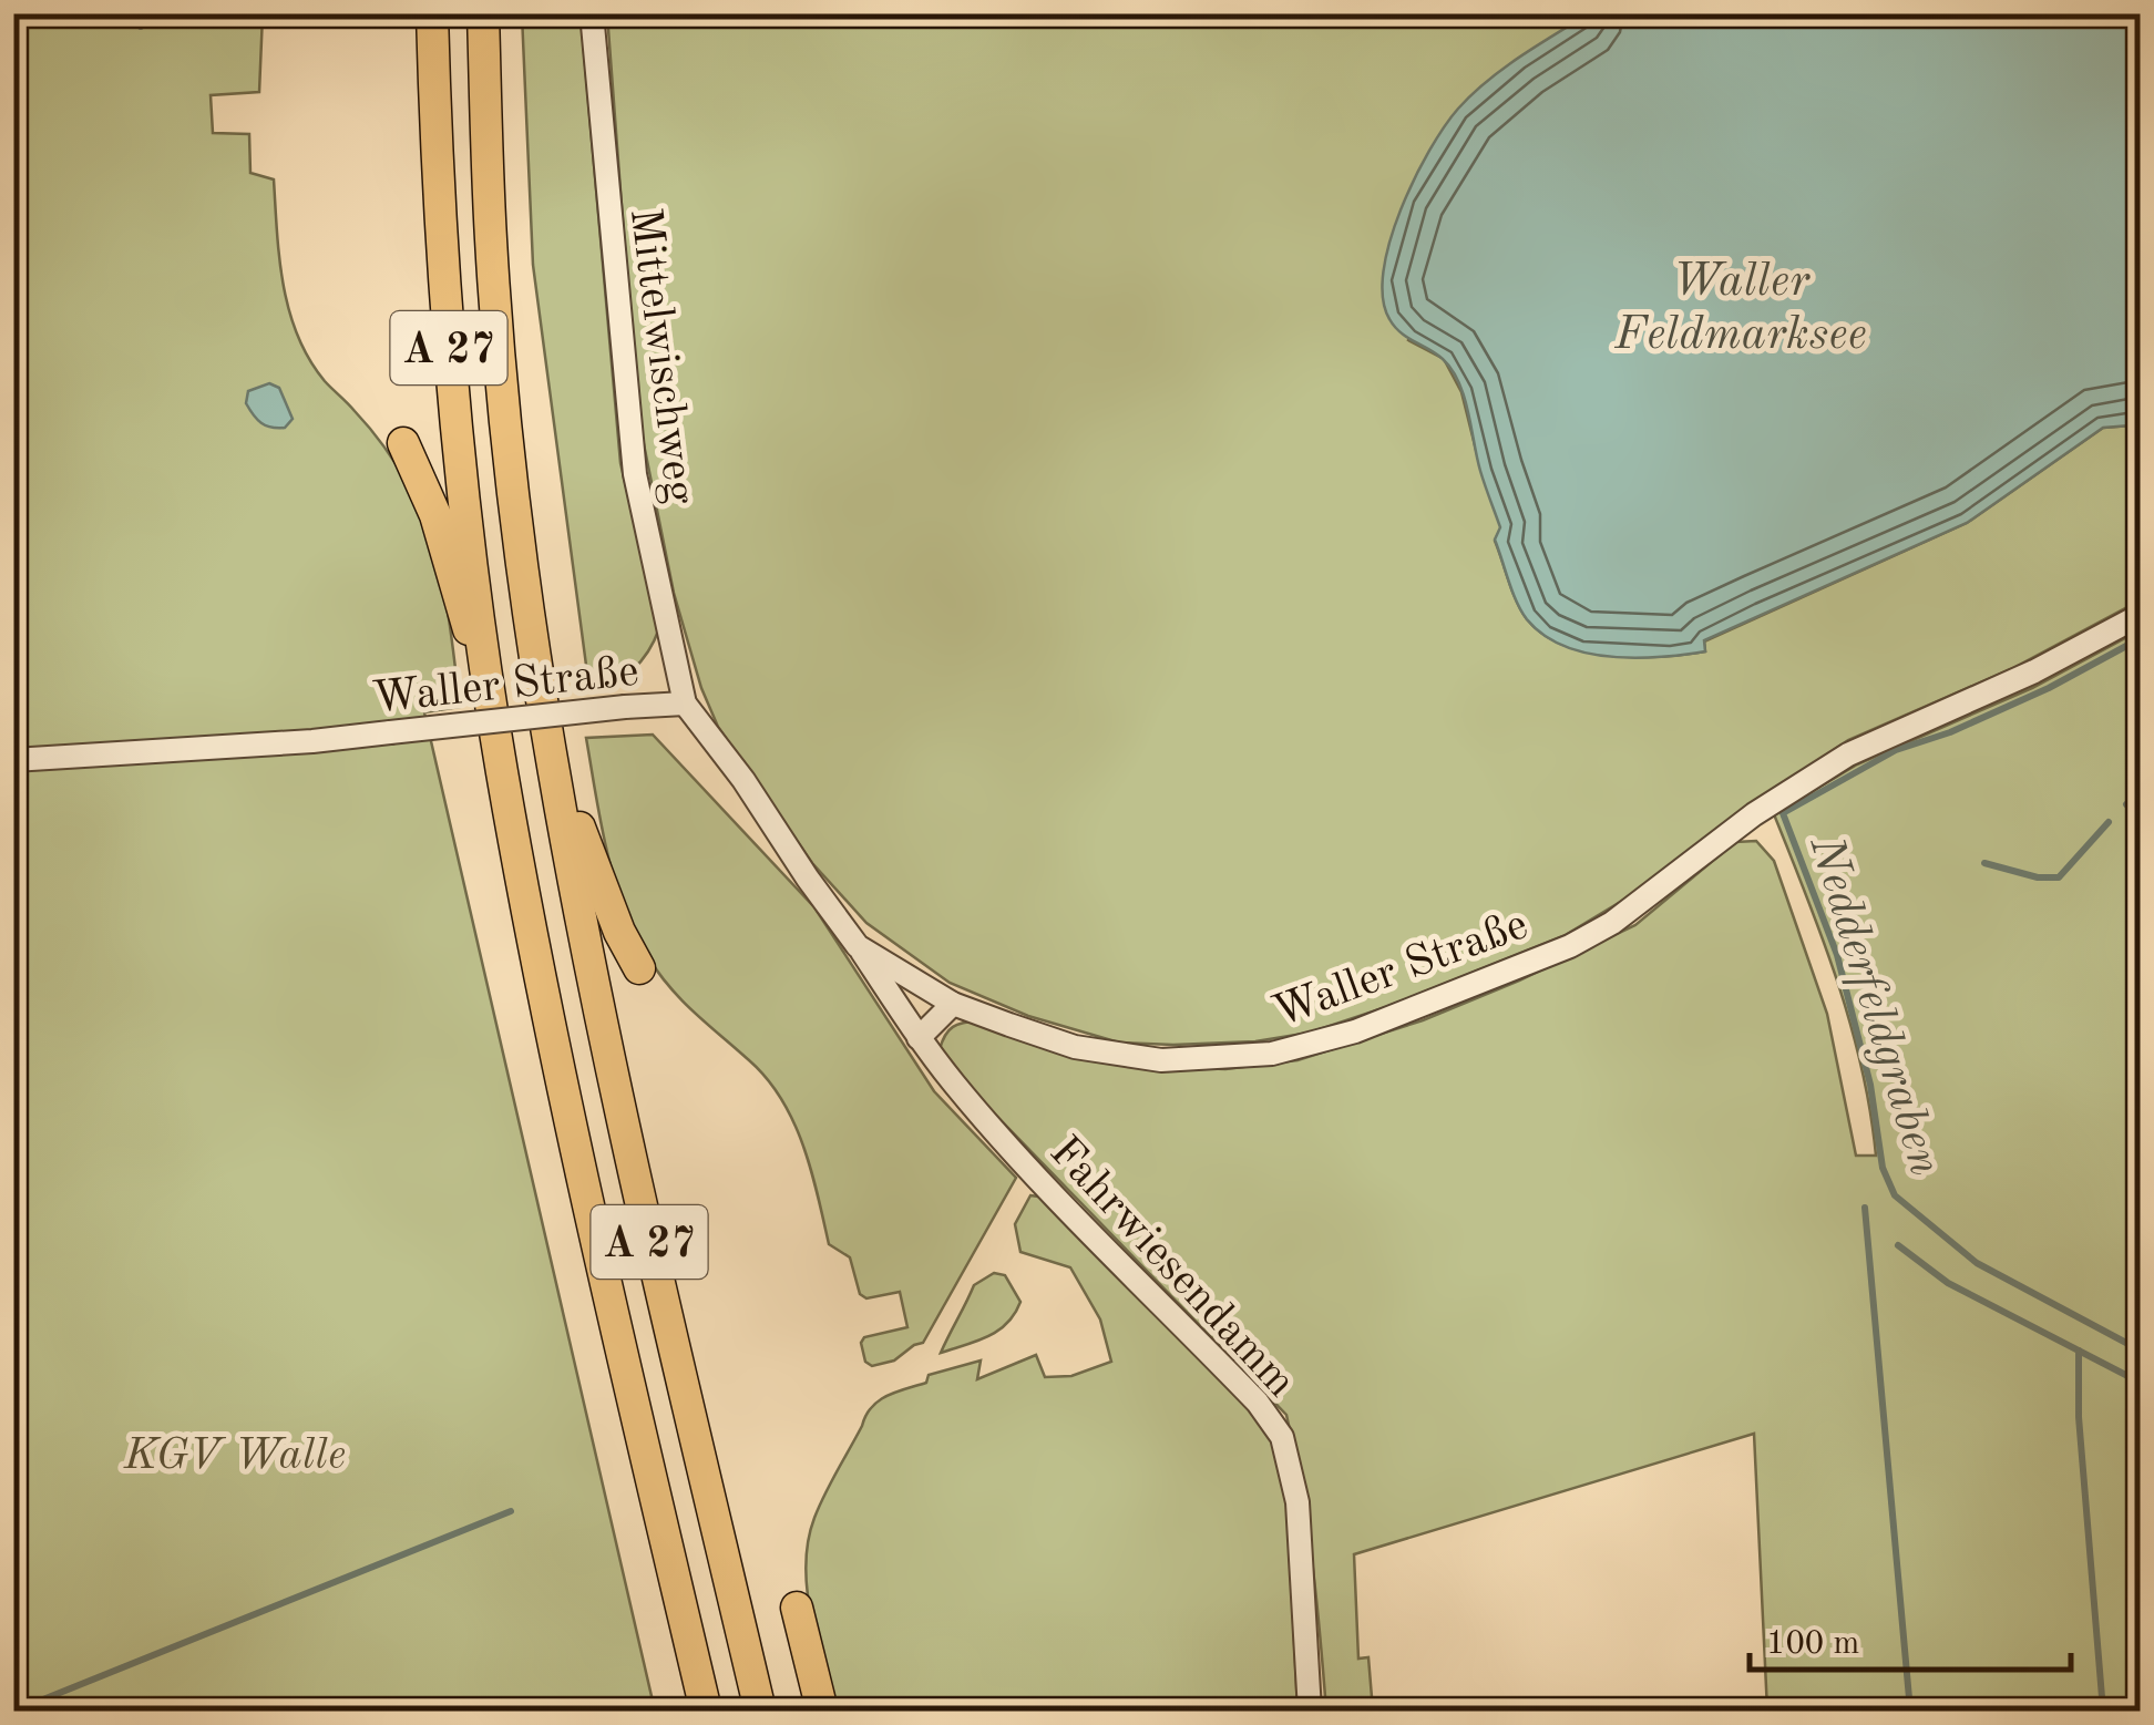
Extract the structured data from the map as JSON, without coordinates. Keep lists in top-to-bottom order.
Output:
{
  "streets": {
    "highway": ["A 27"],
    "street": ["Mittelwischweg", "Waller Straße", "Fahrwiesendamm"]
  },
  "crossings": [
    ["Mittelwischweg", "Waller Straße"],
    ["Waller Straße", "Fahrwiesendamm"]
  ],
  "water": ["Waller Feldmarksee", "Nedderfeldgraben"],
  "parks": ["KGV Walle"],
  "scale_bar": "100 m"
}
